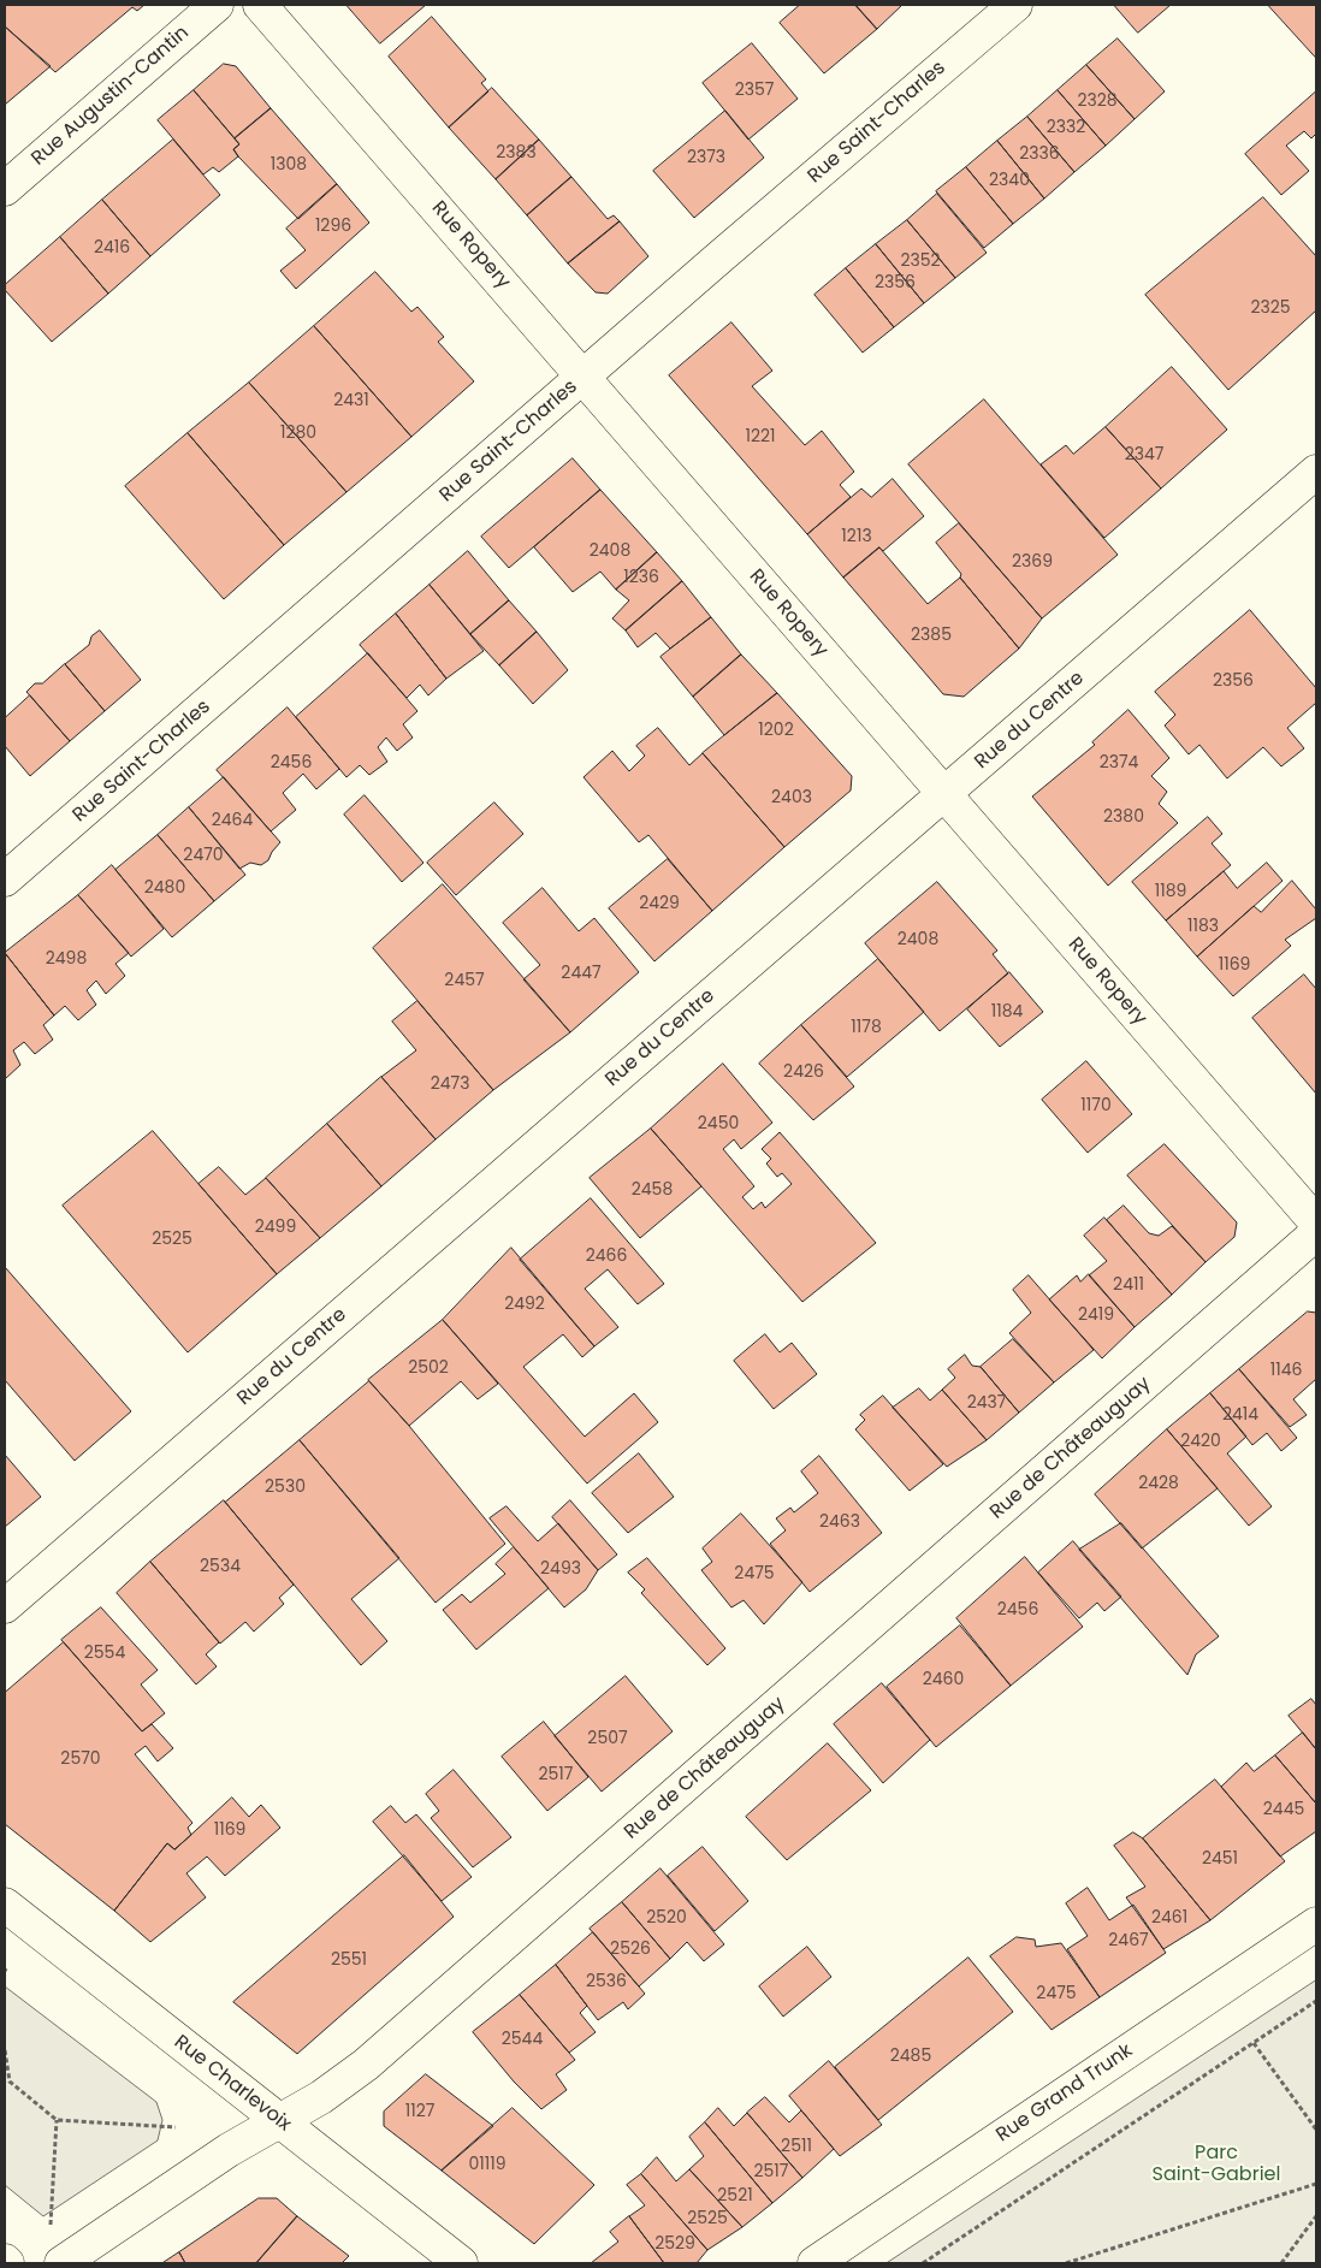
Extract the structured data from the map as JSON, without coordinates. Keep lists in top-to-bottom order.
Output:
{
  "streets": {
    "street": [
      "Rue Augustin-Cantin",
      "Rue Saint-Charles",
      "Rue Ropery",
      "Rue du Centre",
      "Rue de Châteauguay",
      "Rue Charlevoix",
      "Rue Grand Trunk"
    ]
  },
  "crossings": [
    ["Rue Saint-Charles", "Rue Ropery"],
    ["Rue Ropery", "Rue du Centre"],
    ["Rue de Châteauguay", "Rue Charlevoix"]
  ],
  "parks": ["Parc Saint-Gabriel"],
  "house_numbers": [
    "2357",
    "2328",
    "2332",
    "2383",
    "2336",
    "2373",
    "1308",
    "2340",
    "1296",
    "2416",
    "2352",
    "2356",
    "2325",
    "2431",
    "1280",
    "1221",
    "2347",
    "1213",
    "2408",
    "2369",
    "1236",
    "2385",
    "2356",
    "1202",
    "2456",
    "2374",
    "2403",
    "2380",
    "2464",
    "2470",
    "2480",
    "1189",
    "2429",
    "1183",
    "2408",
    "2498",
    "1169",
    "2447",
    "2457",
    "1184",
    "1178",
    "2426",
    "2473",
    "1170",
    "2450",
    "2458",
    "2499",
    "2525",
    "2466",
    "2411",
    "2492",
    "2419",
    "2502",
    "1146",
    "2437",
    "2414",
    "2420",
    "2428",
    "2530",
    "2463",
    "2534",
    "2493",
    "2475",
    "2456",
    "2554",
    "2460",
    "2507",
    "2570",
    "2517",
    "2445",
    "1169",
    "2451",
    "2520",
    "2461",
    "2467",
    "2526",
    "2551",
    "2536",
    "2475",
    "2544",
    "2485",
    "1127",
    "2511",
    "01119",
    "2517",
    "2521",
    "2525",
    "2529"
  ]
}
